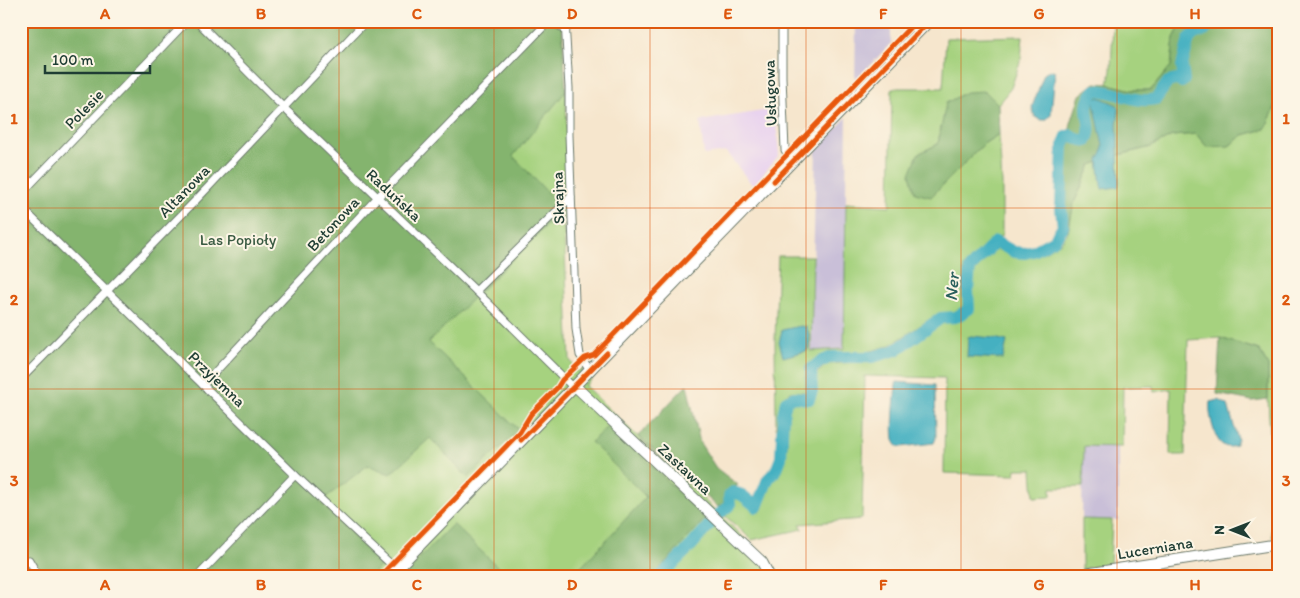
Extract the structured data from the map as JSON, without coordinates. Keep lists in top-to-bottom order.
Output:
{
  "streets": {
    "street": [
      "Usługowa",
      "Polesie",
      "Altanowa",
      "Raduńska",
      "Skrajna",
      "Betonowa",
      "Przyjemna",
      "Zastawna",
      "Lucerniana"
    ]
  },
  "crossings": [
    ["Altanowa", "Raduńska"],
    ["Altanowa", "Przyjemna"],
    ["Raduńska", "Betonowa"],
    ["Raduńska", "Zastawna"],
    ["Betonowa", "Przyjemna"]
  ],
  "water": ["Ner"],
  "parks": ["Las Popioły"],
  "scale_bar": "100 m",
  "north": "left",
  "grid": {
    "columns": [
      "A",
      "B",
      "C",
      "D",
      "E",
      "F",
      "G",
      "H"
    ],
    "rows": ["1", "2", "3"]
  }
}
